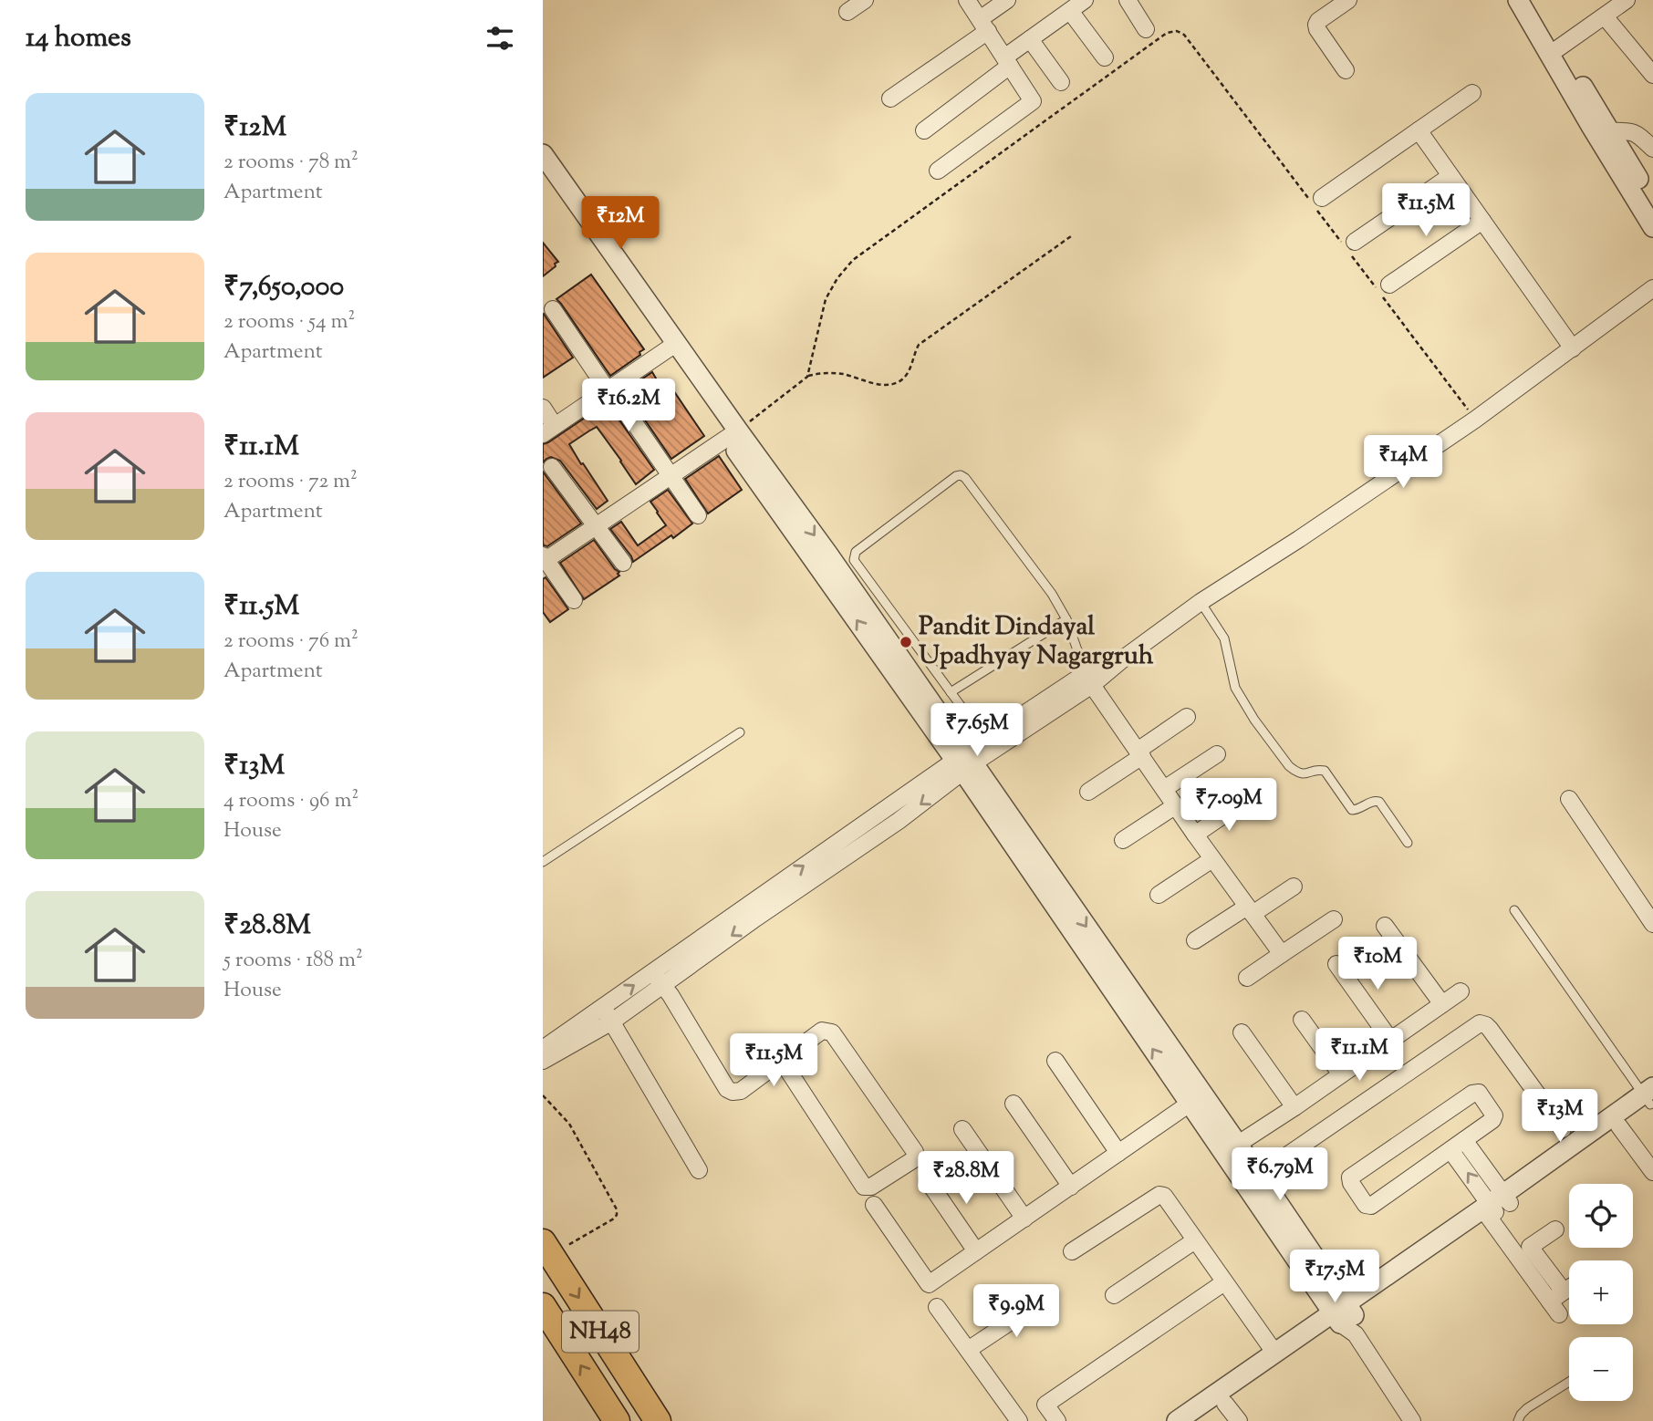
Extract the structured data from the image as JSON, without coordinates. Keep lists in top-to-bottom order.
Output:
{
  "streets": {
    "highway": ["NH48"]
  },
  "places": ["Pandit Dindayal Upadhyay Nagargruh"],
  "page": {
    "heading": "14 homes",
    "list": [
      {
        "name": "₹12M",
        "note": "2 rooms · 78 m² · Apartment"
      },
      {
        "name": "₹7,650,000",
        "note": "2 rooms · 54 m² · Apartment"
      },
      {
        "name": "₹11.1M",
        "note": "2 rooms · 72 m² · Apartment"
      },
      {
        "name": "₹11.5M",
        "note": "2 rooms · 76 m² · Apartment"
      },
      {
        "name": "₹13M",
        "note": "4 rooms · 96 m² · House"
      },
      {
        "name": "₹28.8M",
        "note": "5 rooms · 188 m² · House"
      }
    ],
    "price": [
      "₹11.5M",
      "₹12M",
      "₹16.2M",
      "₹14M",
      "₹7.65M",
      "₹7.09M",
      "₹10M",
      "₹11.1M",
      "₹11.5M",
      "₹13M",
      "₹6.79M",
      "₹28.8M",
      "₹17.5M",
      "₹9.9M"
    ],
    "map_buttons": ["+", "−"]
  }
}
